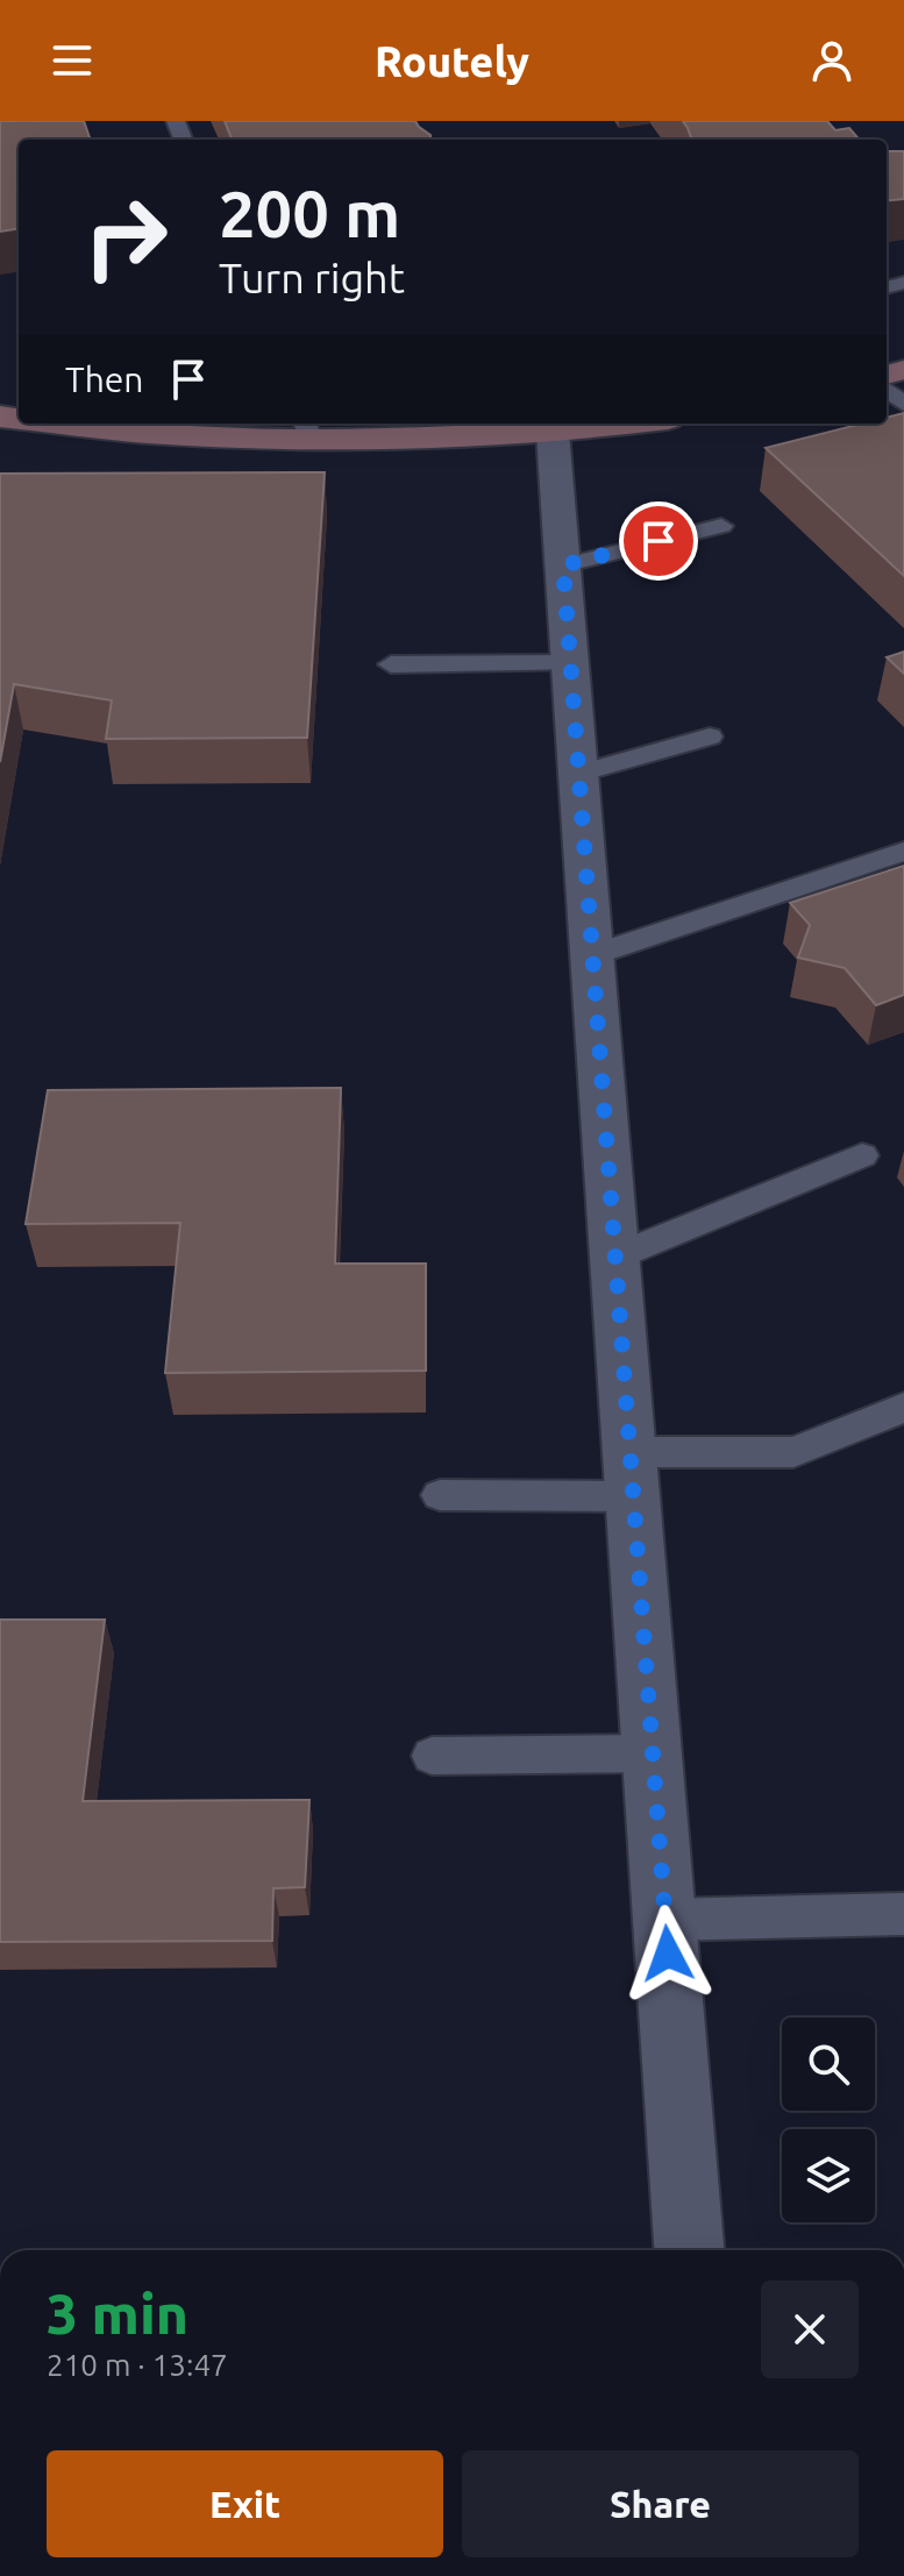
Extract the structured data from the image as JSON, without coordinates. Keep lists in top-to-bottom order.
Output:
{
  "page": {
    "header": "Routely",
    "turn": ["200 m", "Turn right"],
    "then": "Then",
    "heading": ["3 min", "210 m · 13:47"],
    "buttons": ["Exit", "Share"]
  }
}
